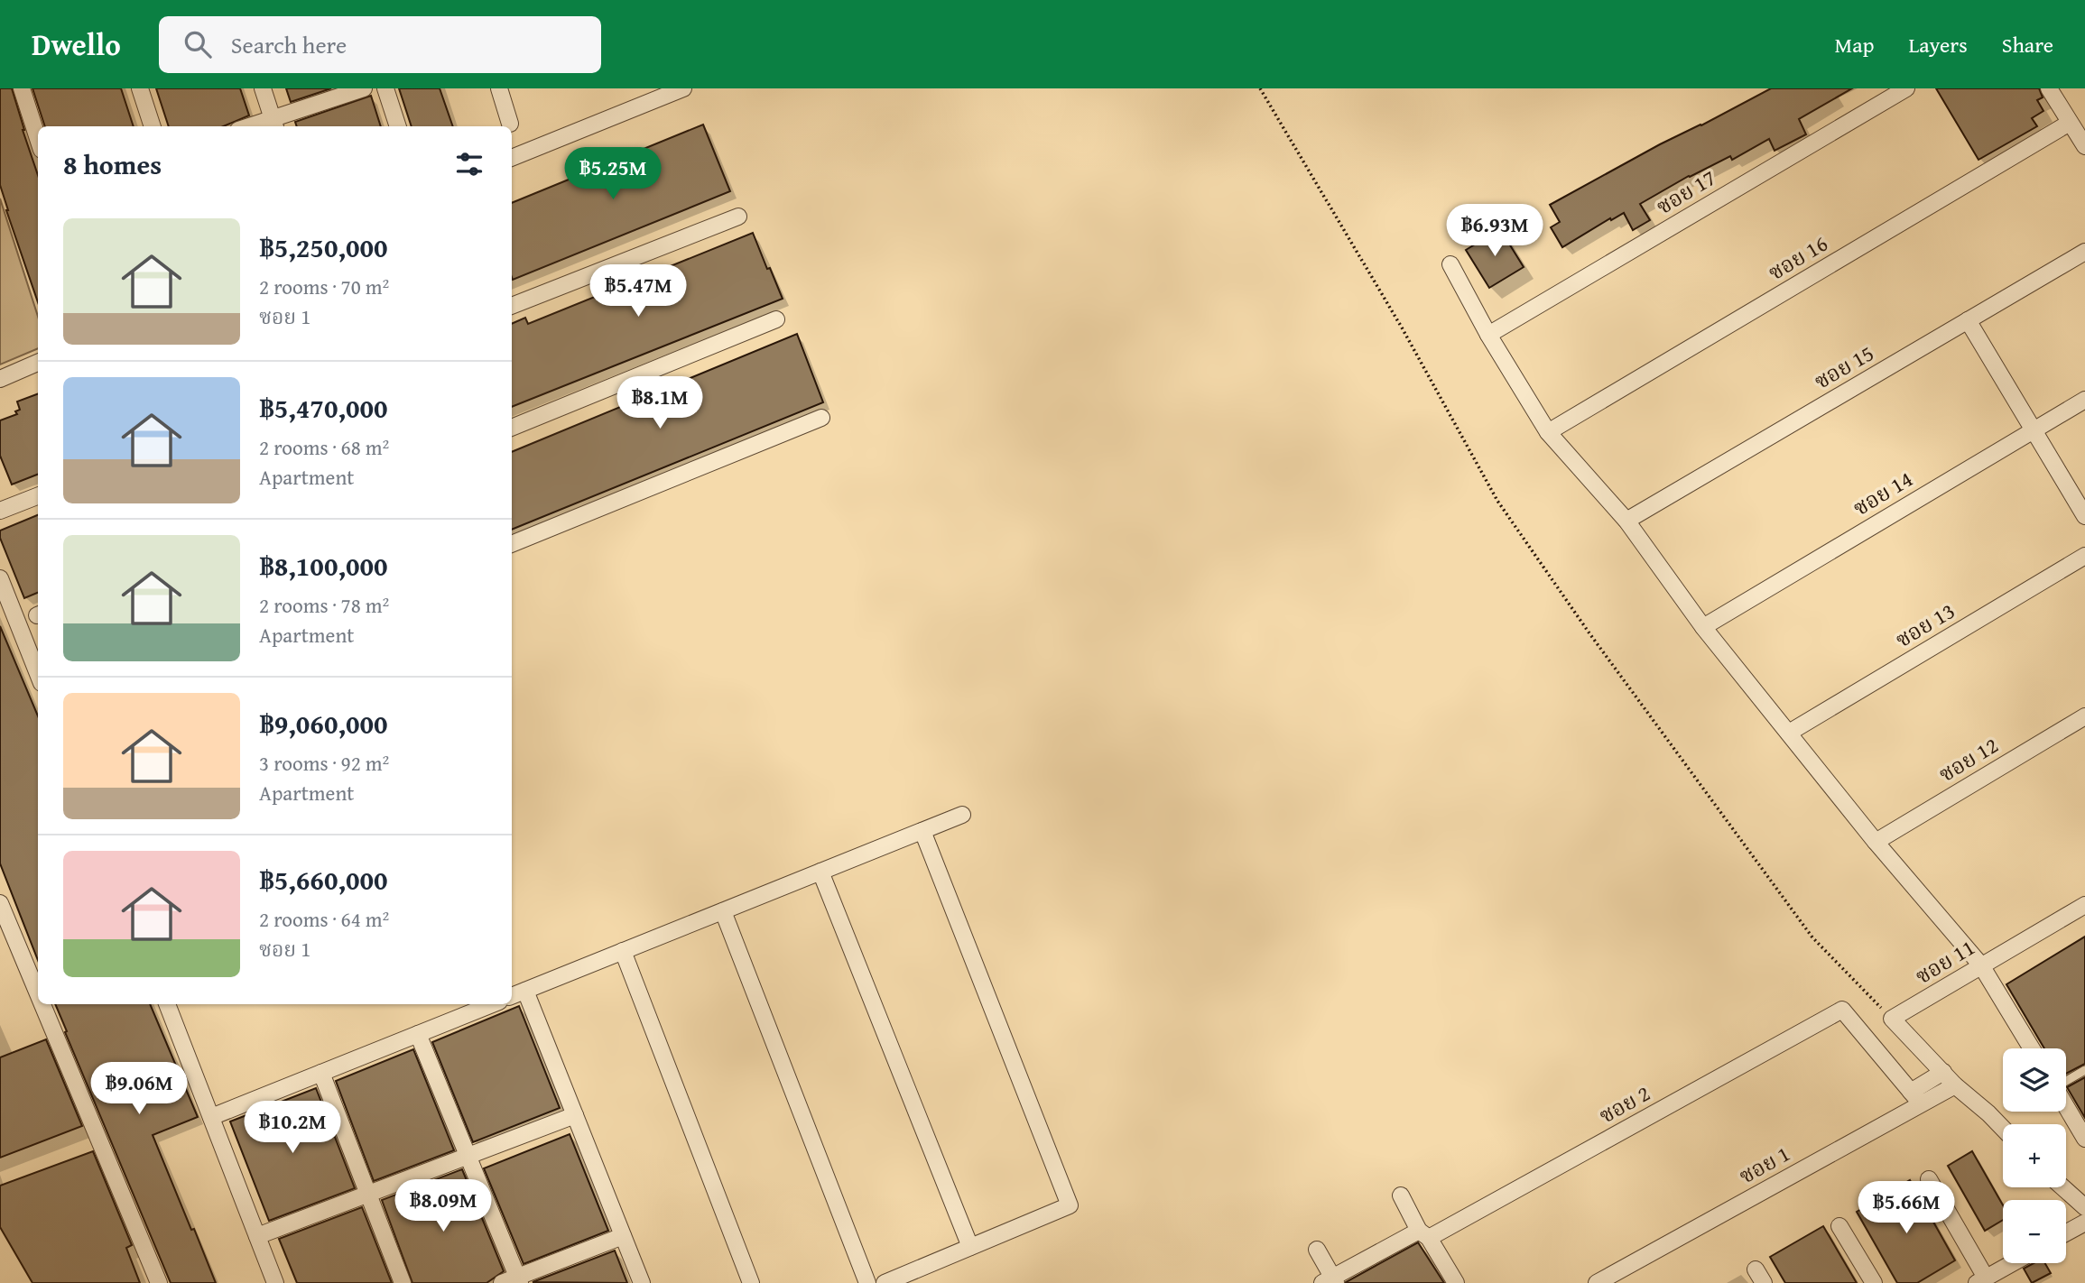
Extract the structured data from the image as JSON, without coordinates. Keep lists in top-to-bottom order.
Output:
{
  "streets": {
    "street": [
      "ซอย 17",
      "ซอย 16",
      "ซอย 15",
      "ซอย 14",
      "ซอย 13",
      "ซอย 12",
      "ซอย 11",
      "ซอย 2",
      "ซอย 1"
    ]
  },
  "crossings": [
    ["ซอย 2", "ซอย 1"]
  ],
  "page": {
    "header": "Dwello",
    "search": "Search here",
    "nav": ["Map", "Layers", "Share"],
    "heading": "8 homes",
    "price": [
      "฿5.25M",
      "฿6.93M",
      "฿5.47M",
      "฿8.1M",
      "฿9.06M",
      "฿10.2M",
      "฿8.09M",
      "฿5.66M"
    ],
    "list": [
      {
        "name": "฿5,250,000",
        "note": "2 rooms · 70 m² · ซอย 1"
      },
      {
        "name": "฿5,470,000",
        "note": "2 rooms · 68 m² · Apartment"
      },
      {
        "name": "฿8,100,000",
        "note": "2 rooms · 78 m² · Apartment"
      },
      {
        "name": "฿9,060,000",
        "note": "3 rooms · 92 m² · Apartment"
      },
      {
        "name": "฿5,660,000",
        "note": "2 rooms · 64 m² · ซอย 1"
      }
    ],
    "map_buttons": ["+", "−"]
  }
}
